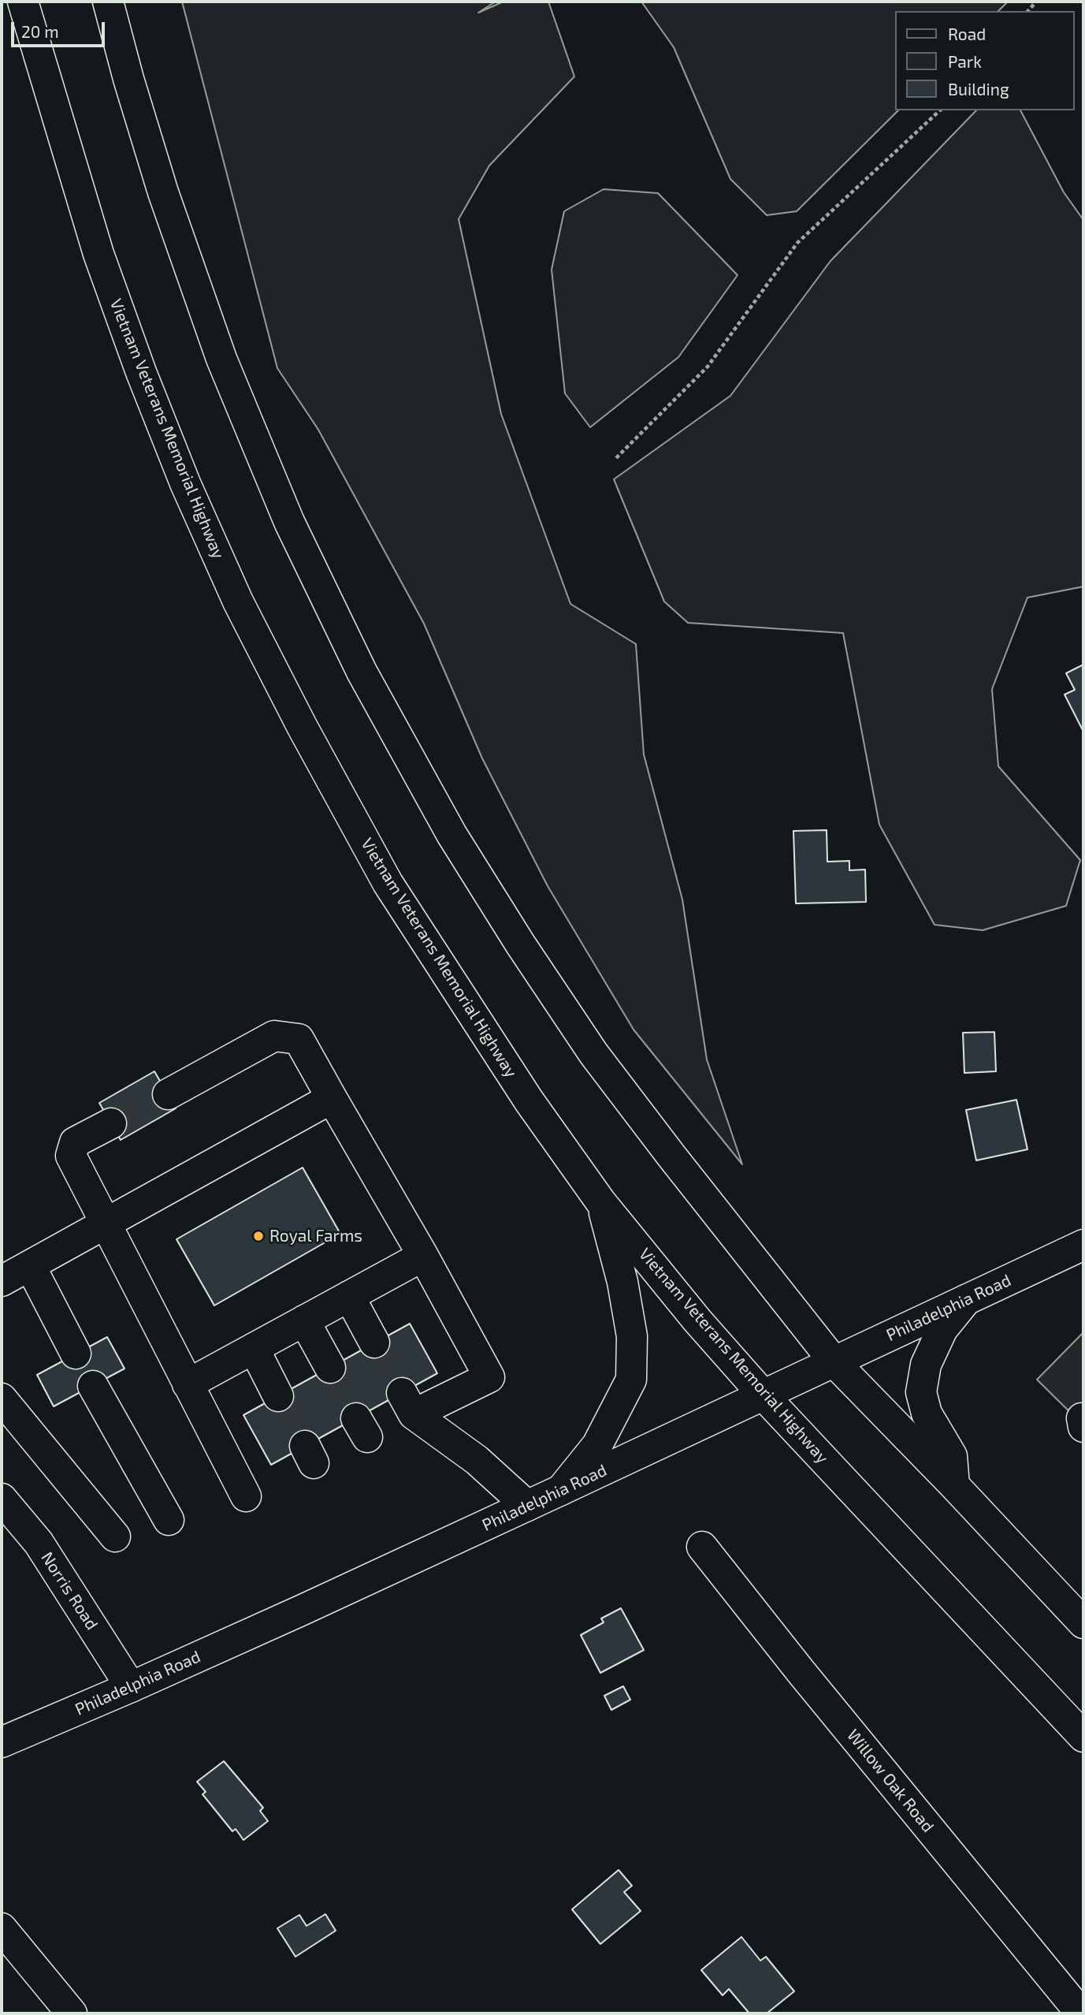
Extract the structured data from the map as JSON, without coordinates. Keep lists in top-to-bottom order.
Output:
{
  "streets": {
    "main road": [
      "Vietnam Veterans Memorial Highway",
      "Philadelphia Road",
      "Norris Road",
      "Willow Oak Road"
    ]
  },
  "crossings": [
    ["Vietnam Veterans Memorial Highway", "Philadelphia Road"],
    ["Philadelphia Road", "Norris Road"]
  ],
  "places": ["Royal Farms"],
  "legend": ["Road", "Park", "Building"],
  "scale_bar": "20 m"
}
